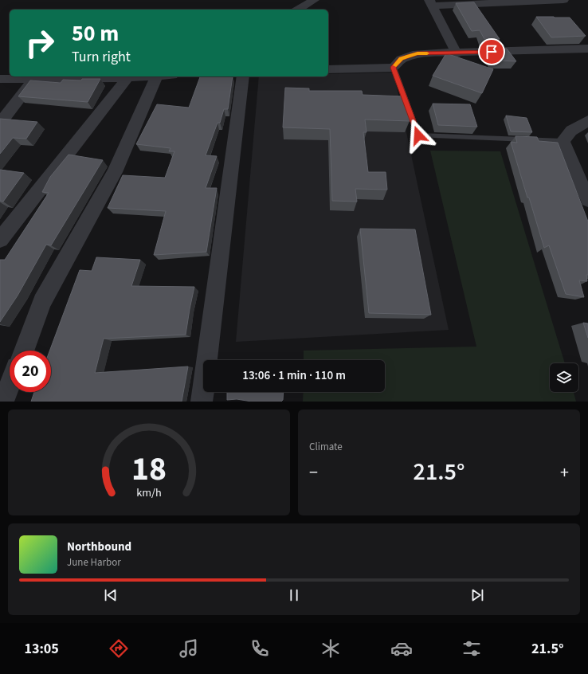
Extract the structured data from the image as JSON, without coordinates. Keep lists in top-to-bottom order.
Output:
{
  "page": {
    "turn": ["50 m", "Turn right"],
    "limit": "20",
    "trip": "13:06 · 1 min · 110 m",
    "tile": "Climate",
    "heat": ["−", "21.5°", "+"],
    "song": ["Northbound", "June Harbor"],
    "tabs": ["13:05", "21.5°"],
    "gauge": ["18", "km/h"]
  }
}
